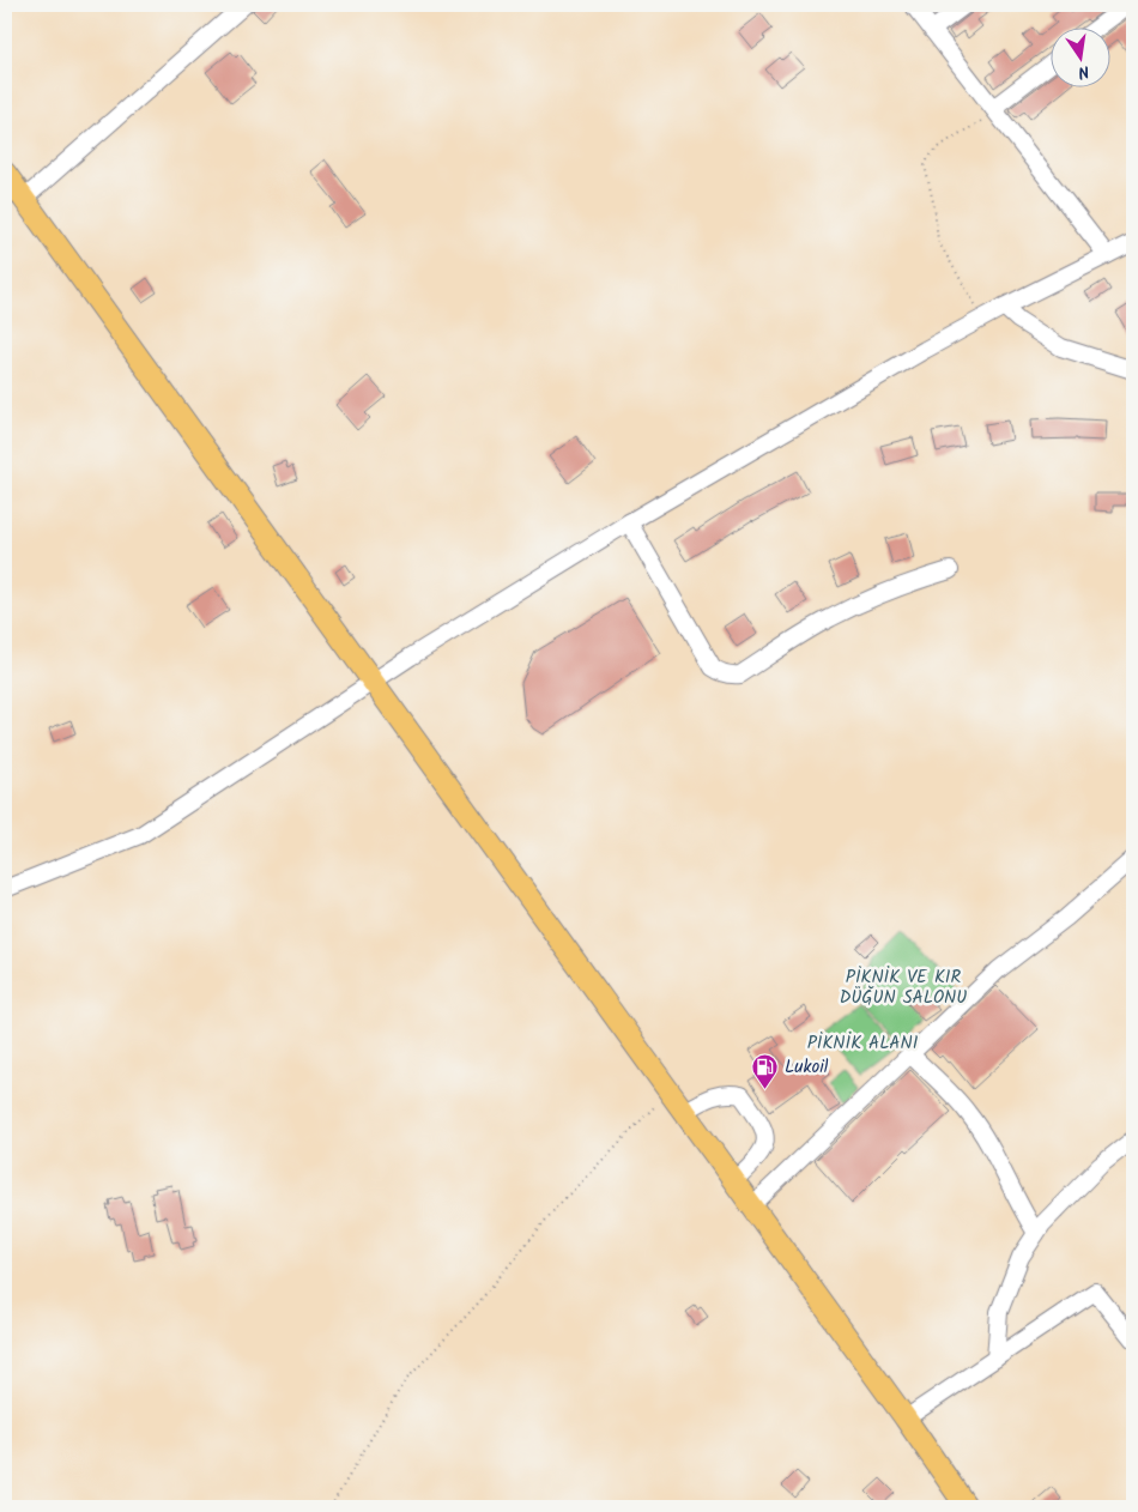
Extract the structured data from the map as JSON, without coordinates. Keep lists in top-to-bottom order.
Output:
{
  "parks": ["PİKNİK VE KIR DÜĞUN SALONU", "PİKNİK ALANI"],
  "places": {
    "fuel station": ["Lukoil"]
  },
  "north": "bottom"
}
